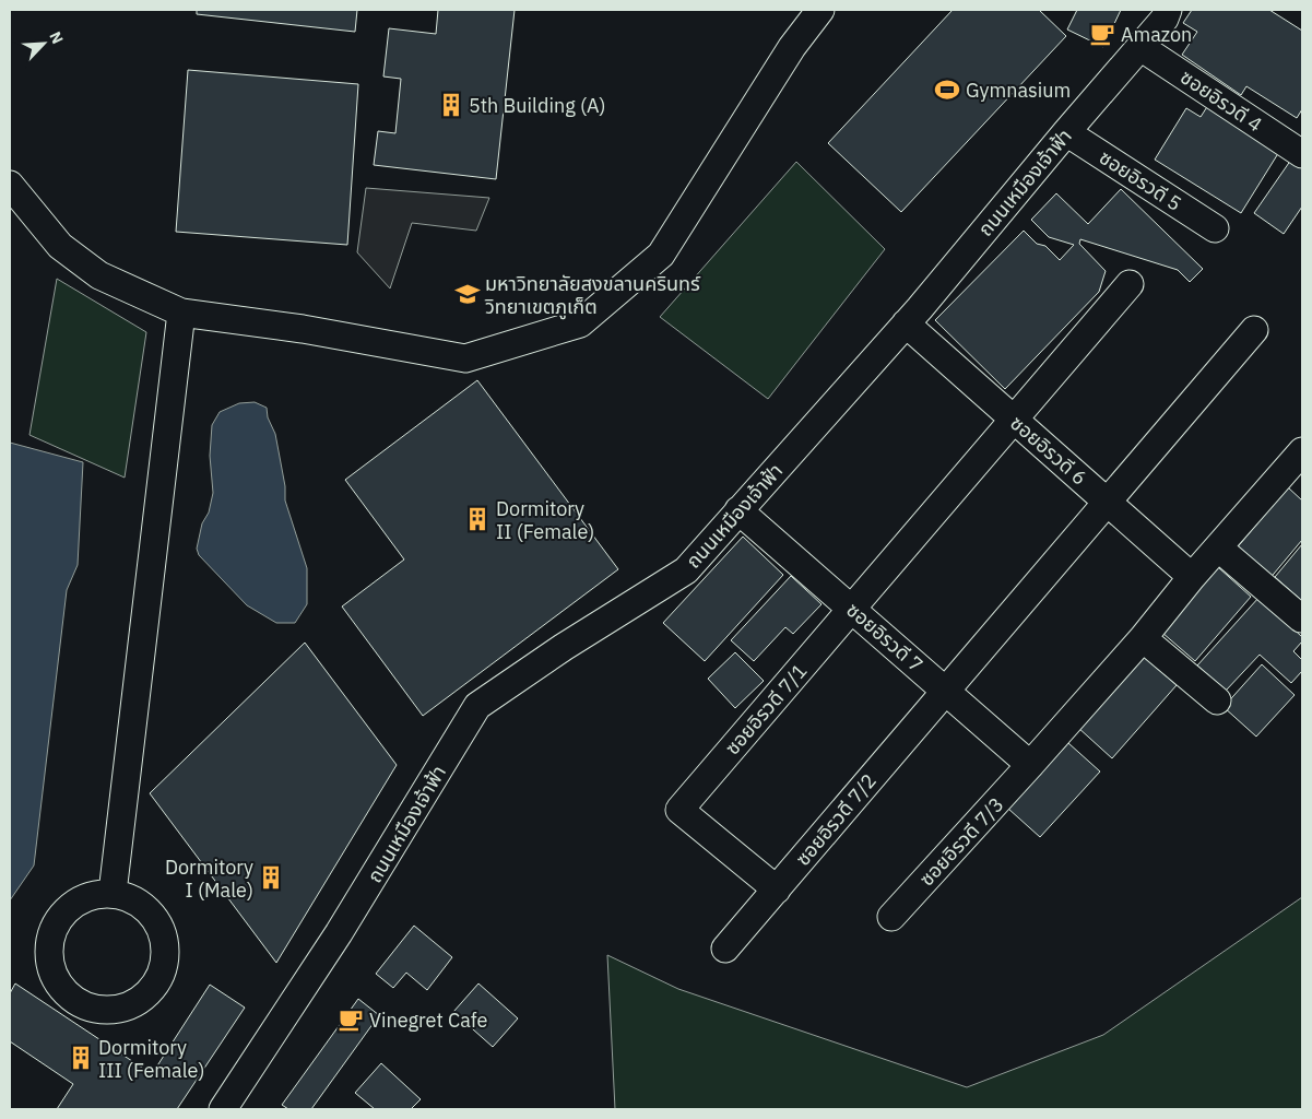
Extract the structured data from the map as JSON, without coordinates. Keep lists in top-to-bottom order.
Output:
{
  "streets": {
    "street": [
      "ซอยอิรวดี 4",
      "ซอยอิรวดี 5",
      "ถนนเหมืองเจ้าฟ้า",
      "ซอยอิรวดี 6",
      "ซอยอิรวดี 7",
      "ซอยอิรวดี 7/1",
      "ซอยอิรวดี 7/2",
      "ซอยอิรวดี 7/3"
    ]
  },
  "crossings": [
    ["ซอยอิรวดี 4", "ถนนเหมืองเจ้าฟ้า"],
    ["ซอยอิรวดี 5", "ถนนเหมืองเจ้าฟ้า"],
    ["ถนนเหมืองเจ้าฟ้า", "ซอยอิรวดี 6"],
    ["ถนนเหมืองเจ้าฟ้า", "ซอยอิรวดี 7"],
    ["ซอยอิรวดี 6", "ซอยอิรวดี 7/1"],
    ["ซอยอิรวดี 6", "ซอยอิรวดี 7/2"],
    ["ซอยอิรวดี 6", "ซอยอิรวดี 7/3"],
    ["ซอยอิรวดี 7", "ซอยอิรวดี 7/1"],
    ["ซอยอิรวดี 7", "ซอยอิรวดี 7/2"],
    ["ซอยอิรวดี 7", "ซอยอิรวดี 7/3"],
    ["ซอยอิรวดี 7/1", "ซอยอิรวดี 7/2"]
  ],
  "places": {
    "cafe": ["Amazon", "Vinegret Cafe"],
    "sports": ["Gymnasium"],
    "building": [
      "5th Building (A)",
      "Dormitory II (Female)",
      "Dormitory I (Male)",
      "Dormitory III (Female)"
    ],
    "school or university": ["มหาวิทยาลัยสงขลานครินทร์ วิทยาเขตภูเก็ต"]
  },
  "north": "top right"
}
